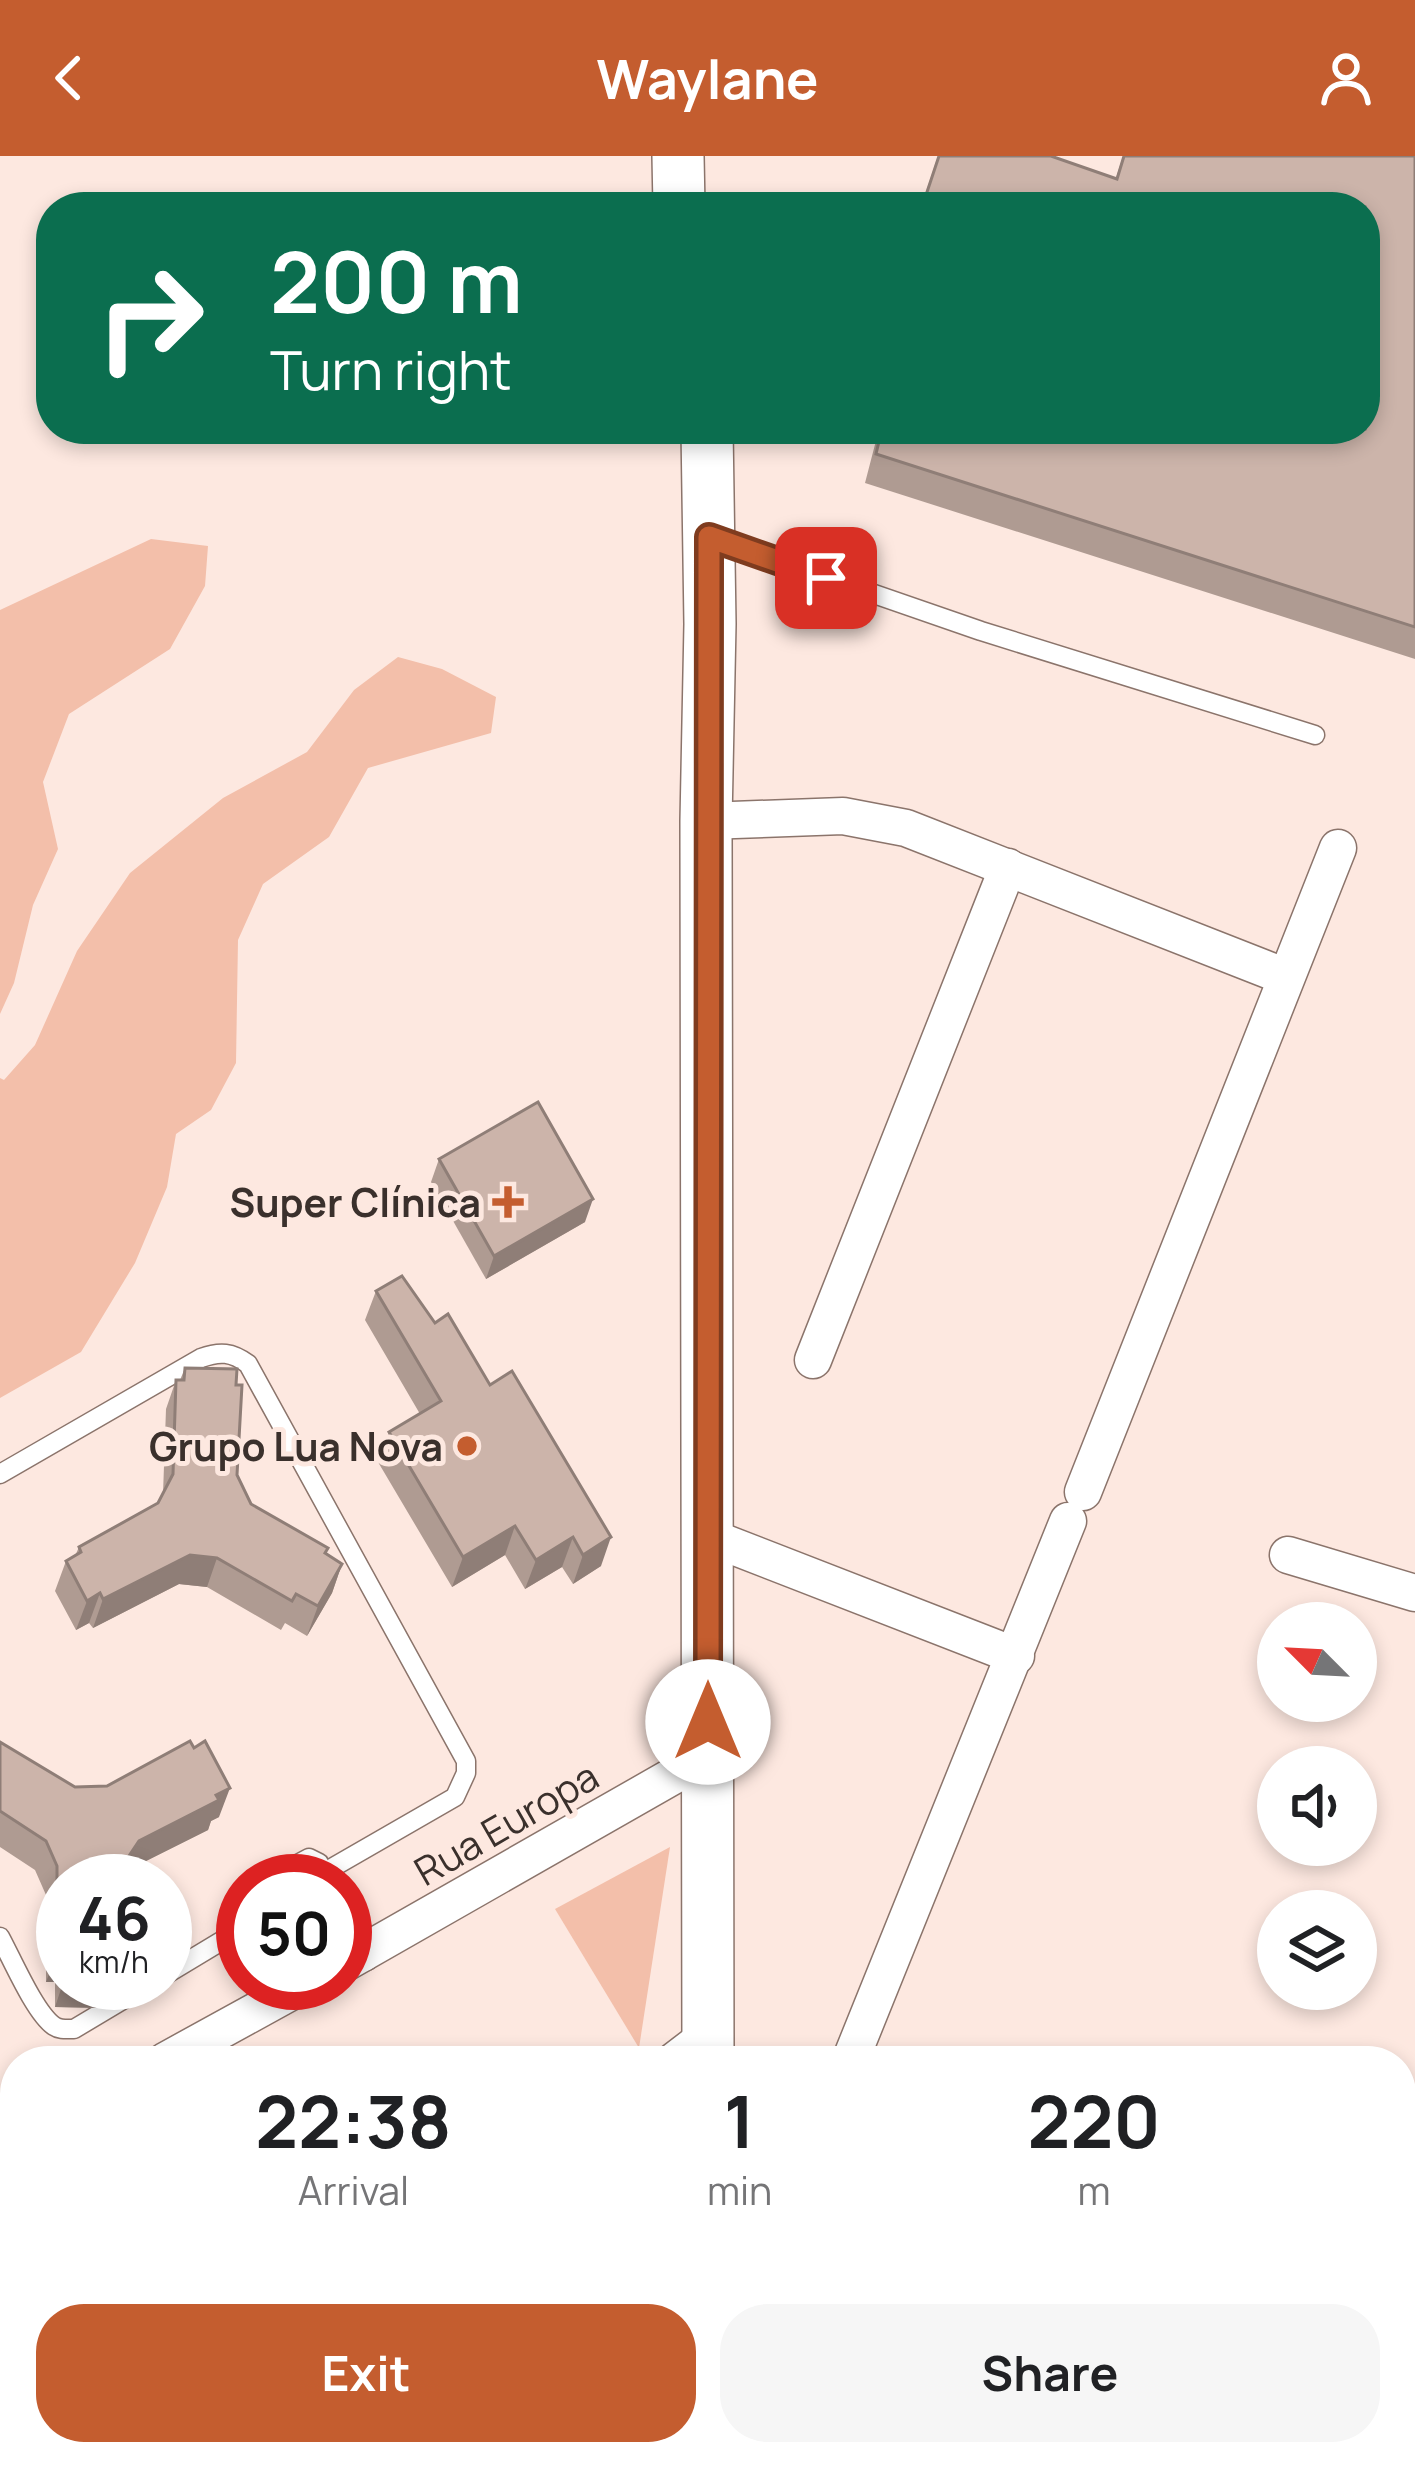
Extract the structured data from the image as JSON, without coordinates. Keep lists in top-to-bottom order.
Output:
{
  "streets": {
    "street": ["Rua Europa"]
  },
  "places": {
    "health": ["Super Clínica"],
    "other": ["Grupo Lua Nova"]
  },
  "north": "top left",
  "page": {
    "header": "Waylane",
    "turn": ["200 m", "Turn right"],
    "speed": "46 km/h",
    "limit": "50",
    "eta": [
      "22:38",
      "Arrival",
      "1",
      "min",
      "220",
      "m"
    ],
    "buttons": ["Exit", "Share"]
  }
}
